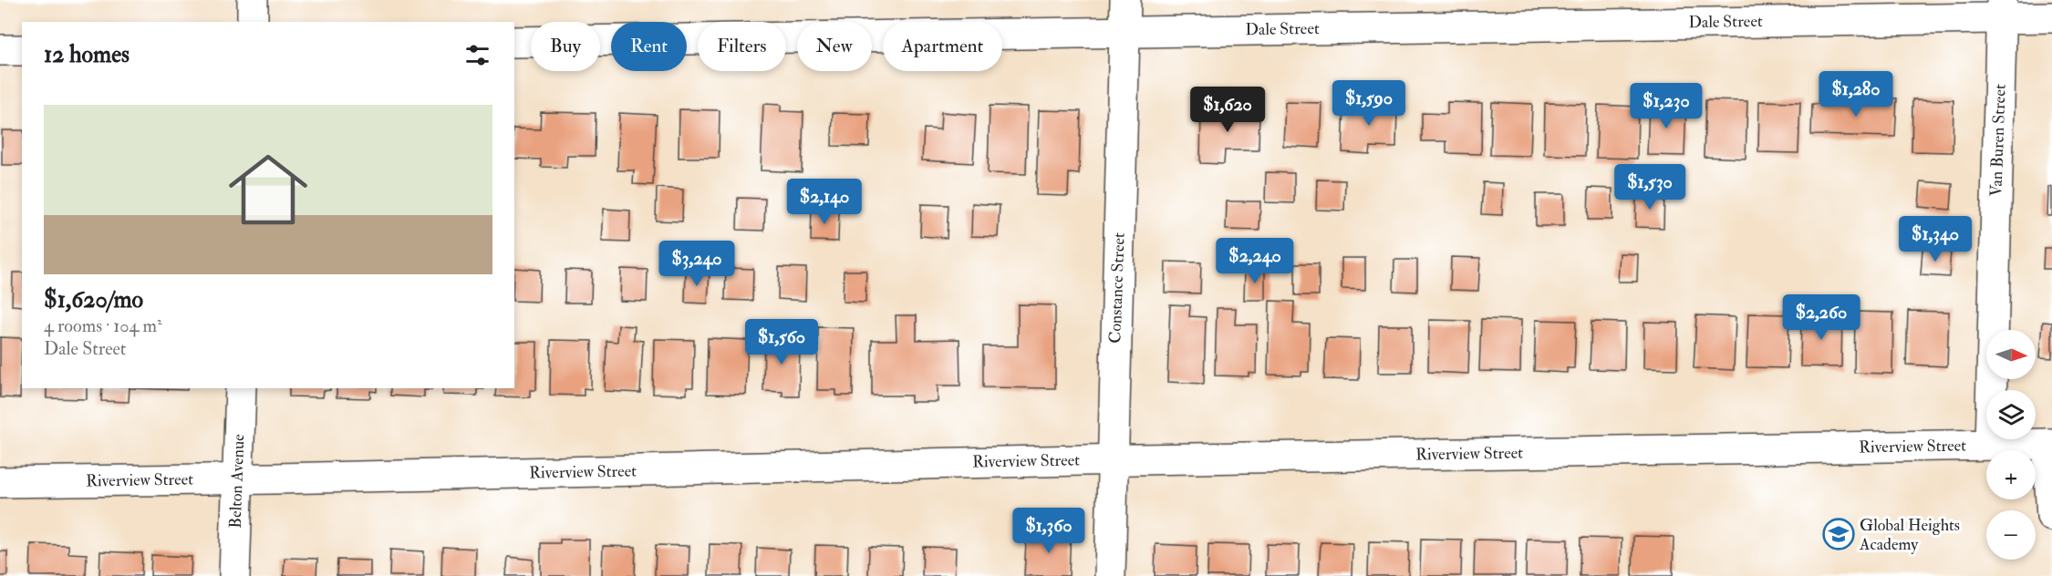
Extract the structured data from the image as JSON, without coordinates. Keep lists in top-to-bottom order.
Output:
{
  "streets": {
    "street": [
      "Dale Street",
      "Van Buren Street",
      "Constance Street",
      "Riverview Street",
      "Belton Avenue"
    ]
  },
  "crossings": [
    ["Dale Street", "Van Buren Street"],
    ["Dale Street", "Constance Street"],
    ["Van Buren Street", "Riverview Street"],
    ["Constance Street", "Riverview Street"],
    ["Riverview Street", "Belton Avenue"]
  ],
  "places": {
    "school or university": ["Global Heights Academy"]
  },
  "north": "right",
  "page": {
    "chip": [
      "Buy",
      "Rent",
      "Filters",
      "New",
      "Apartment"
    ],
    "heading": "12 homes",
    "price": [
      "$1,280",
      "$1,590",
      "$1,230",
      "$1,620",
      "$1,530",
      "$2,140",
      "$1,340",
      "$2,240",
      "$3,240",
      "$2,260",
      "$1,560",
      "$1,360"
    ],
    "list": [
      {
        "name": "$1,620/mo",
        "note": "4 rooms · 104 m² · Dale Street"
      }
    ],
    "map_buttons": ["+", "−"]
  }
}
